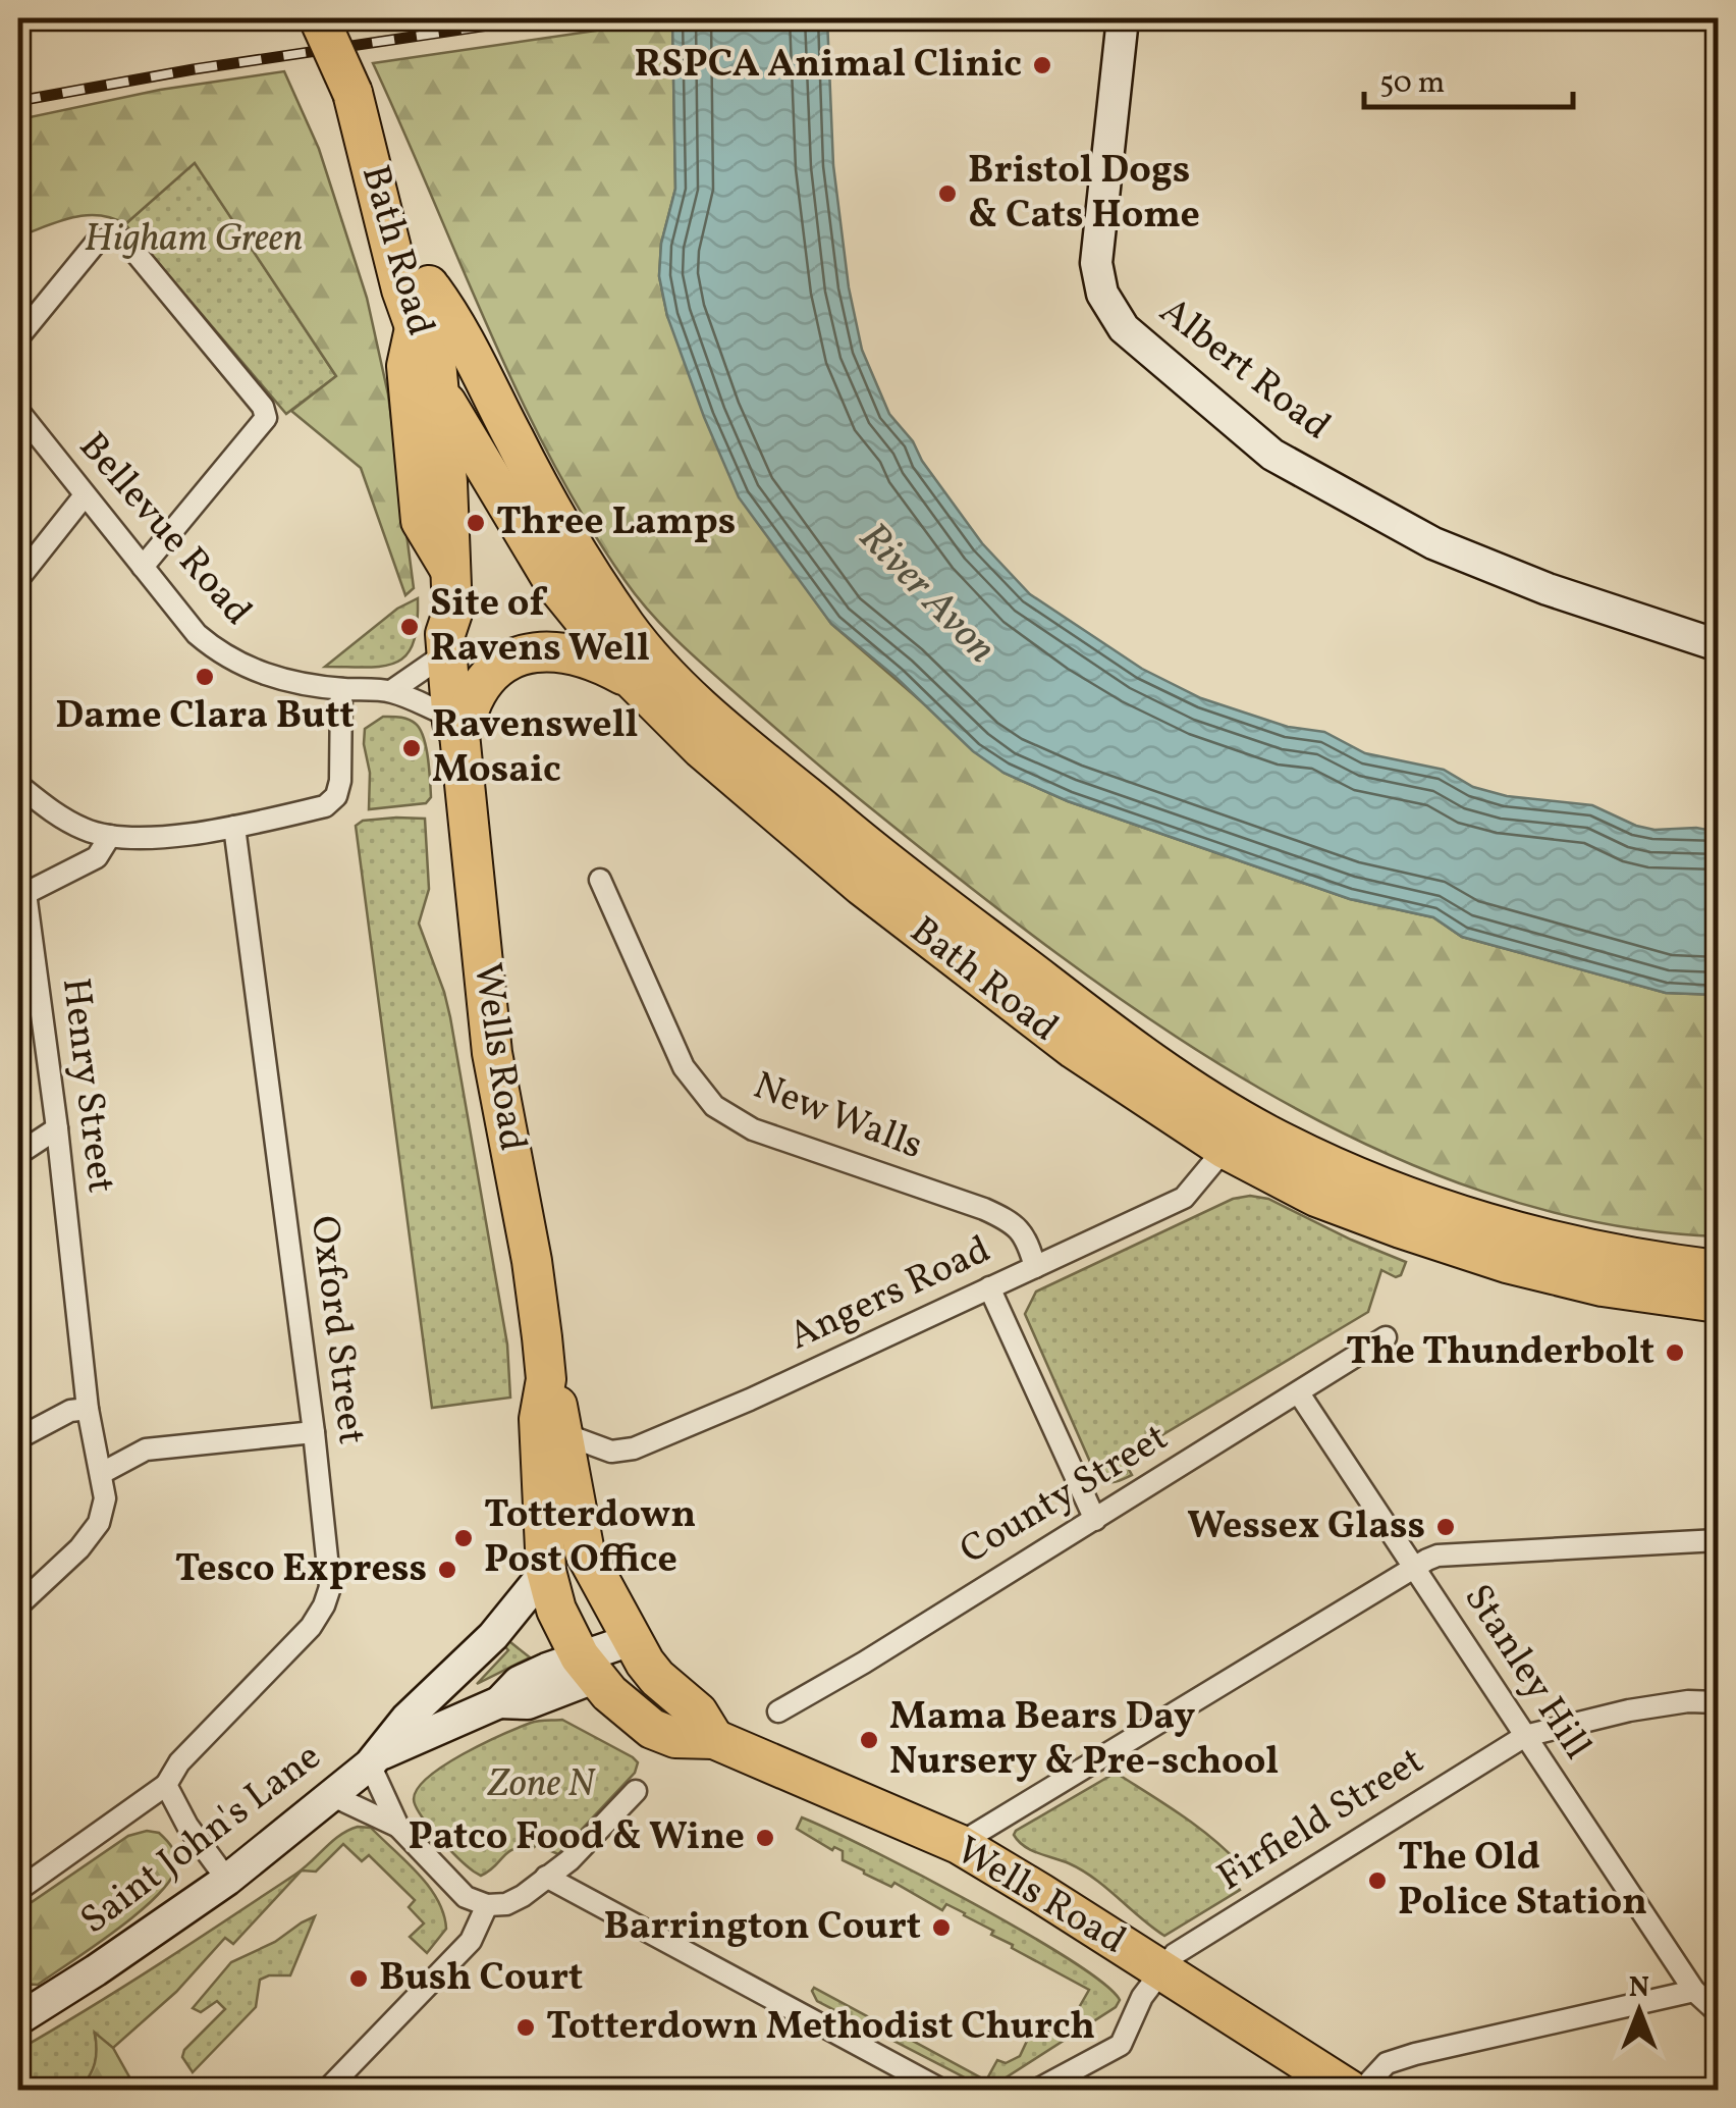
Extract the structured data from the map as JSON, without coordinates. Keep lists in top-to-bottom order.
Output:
{
  "streets": {
    "highway": ["Bath Road", "Wells Road"],
    "street": [
      "Albert Road",
      "Bellevue Road",
      "Henry Street",
      "New Walls",
      "Angers Road",
      "Oxford Street",
      "County Street",
      "Stanley Hill",
      "Firfield Street",
      "Saint John's Lane"
    ]
  },
  "crossings": [
    ["Bath Road", "Wells Road"],
    ["Bath Road", "Angers Road"],
    ["Bellevue Road", "Wells Road"],
    ["Wells Road", "Angers Road"],
    ["Wells Road", "Firfield Street"],
    ["Wells Road", "Saint John's Lane"],
    ["New Walls", "Angers Road"],
    ["County Street", "Stanley Hill"],
    ["Stanley Hill", "Firfield Street"]
  ],
  "water": ["River Avon"],
  "parks": ["Higham Green", "Zone N"],
  "places": [
    "RSPCA Animal Clinic",
    "Bristol Dogs & Cats Home",
    "Three Lamps",
    "Site of Ravens Well",
    "Dame Clara Butt",
    "Ravenswell Mosaic",
    "The Thunderbolt",
    "Wessex Glass",
    "Totterdown Post Office",
    "Tesco Express",
    "Mama Bears Day Nursery & Pre-school",
    "Patco Food & Wine",
    "The Old Police Station",
    "Barrington Court",
    "Bush Court",
    "Totterdown Methodist Church"
  ],
  "scale_bar": "50 m",
  "north": "top"
}
